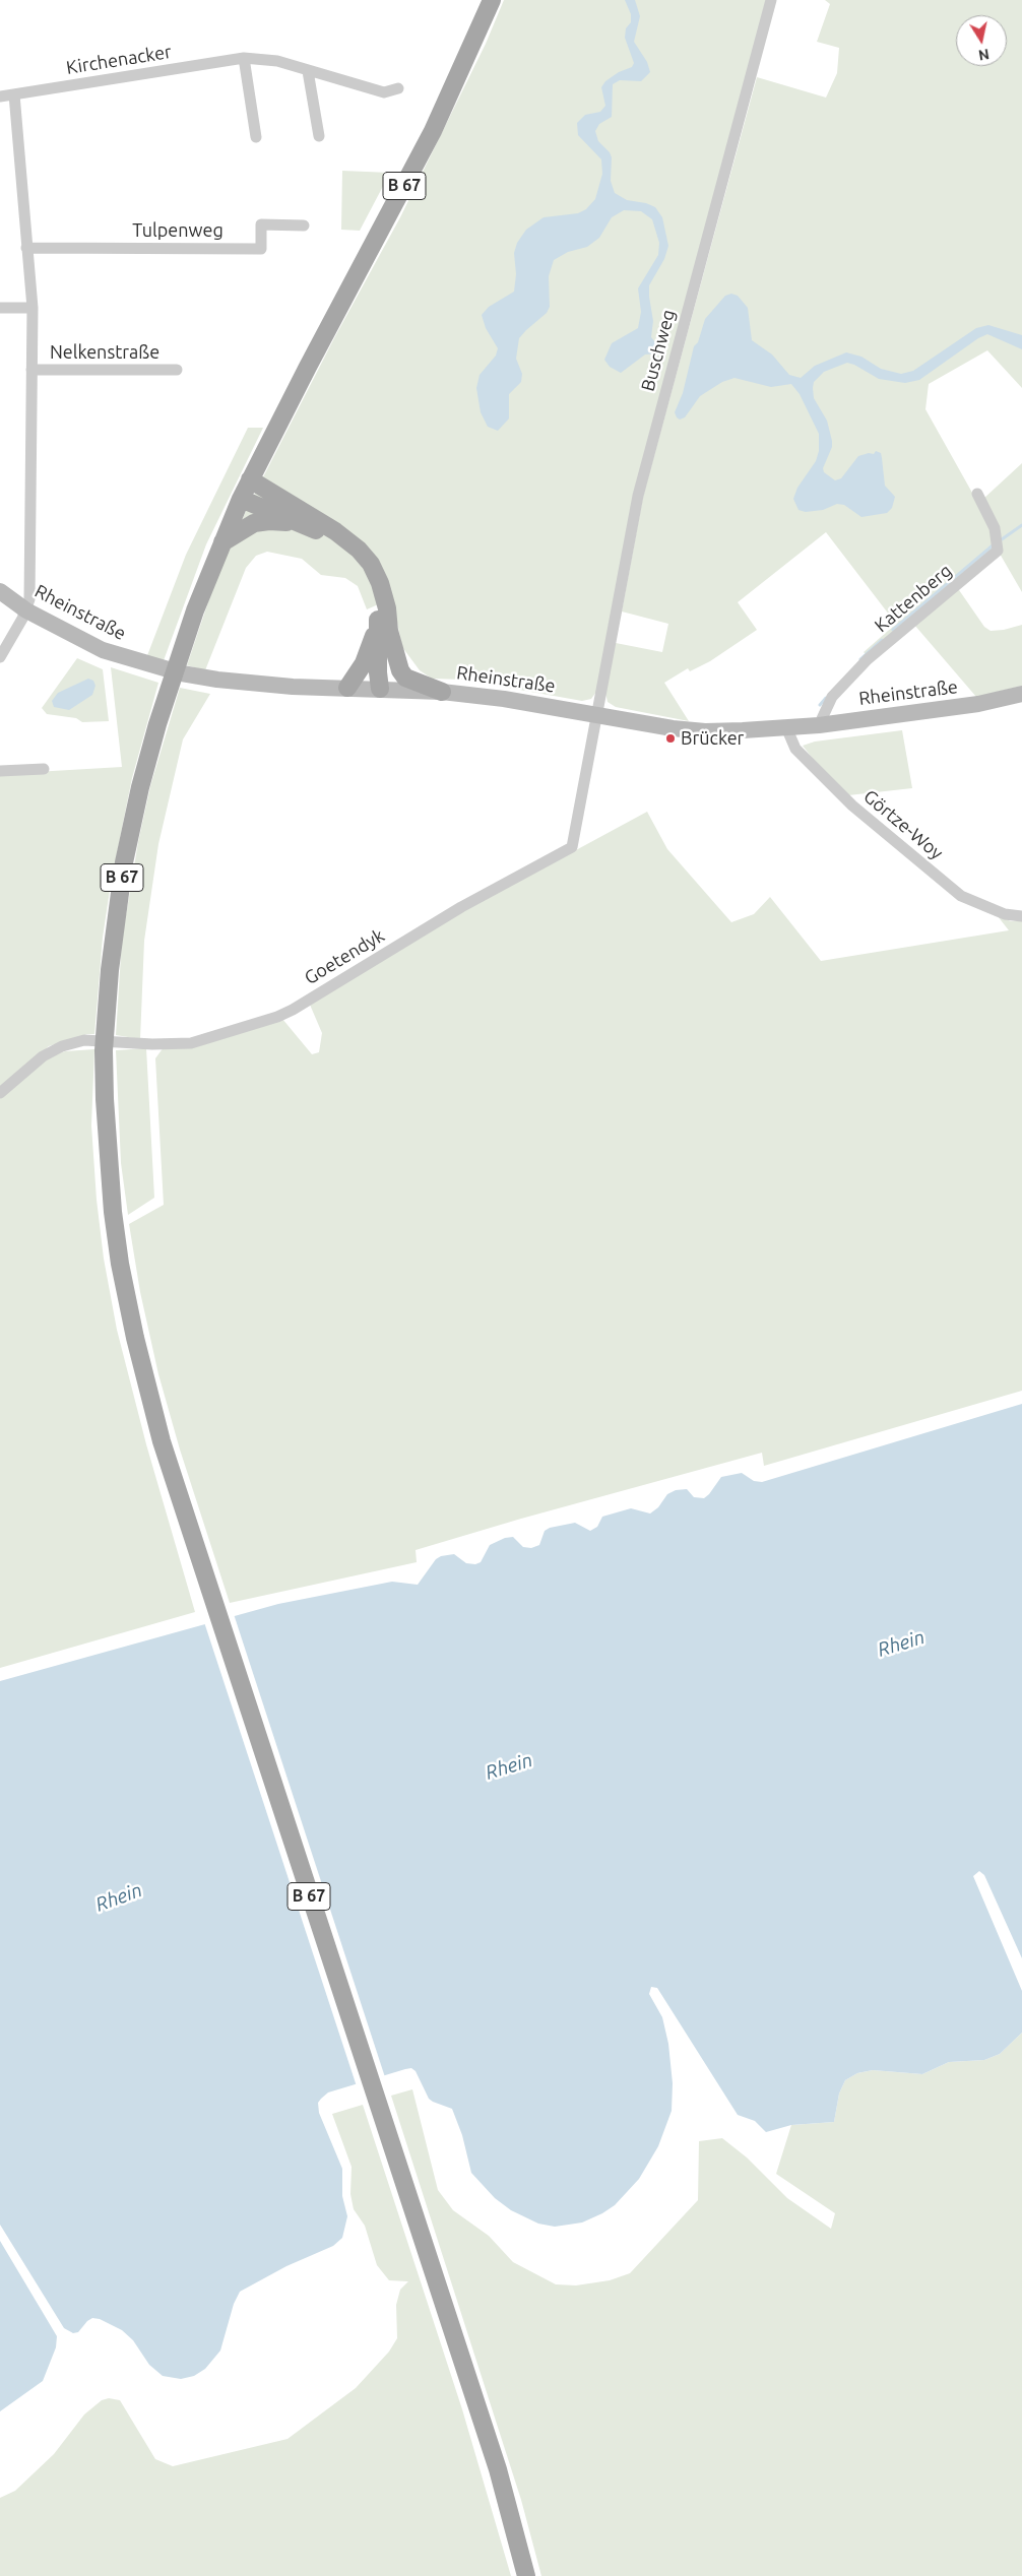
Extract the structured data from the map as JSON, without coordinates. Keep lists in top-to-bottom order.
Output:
{
  "streets": {
    "main road": ["B 67", "Rheinstraße"],
    "street": [
      "Kirchenacker",
      "Tulpenweg",
      "Buschweg",
      "Nelkenstraße",
      "Kattenberg",
      "Görtze-Woy",
      "Goetendyk"
    ]
  },
  "crossings": [
    ["Buschweg", "Rheinstraße"],
    ["Buschweg", "Goetendyk"],
    ["Kattenberg", "Rheinstraße"],
    ["Rheinstraße", "Görtze-Woy"],
    ["Rheinstraße", "Goetendyk"]
  ],
  "water": ["Rhein"],
  "places": ["Brücker"],
  "north": "bottom"
}
